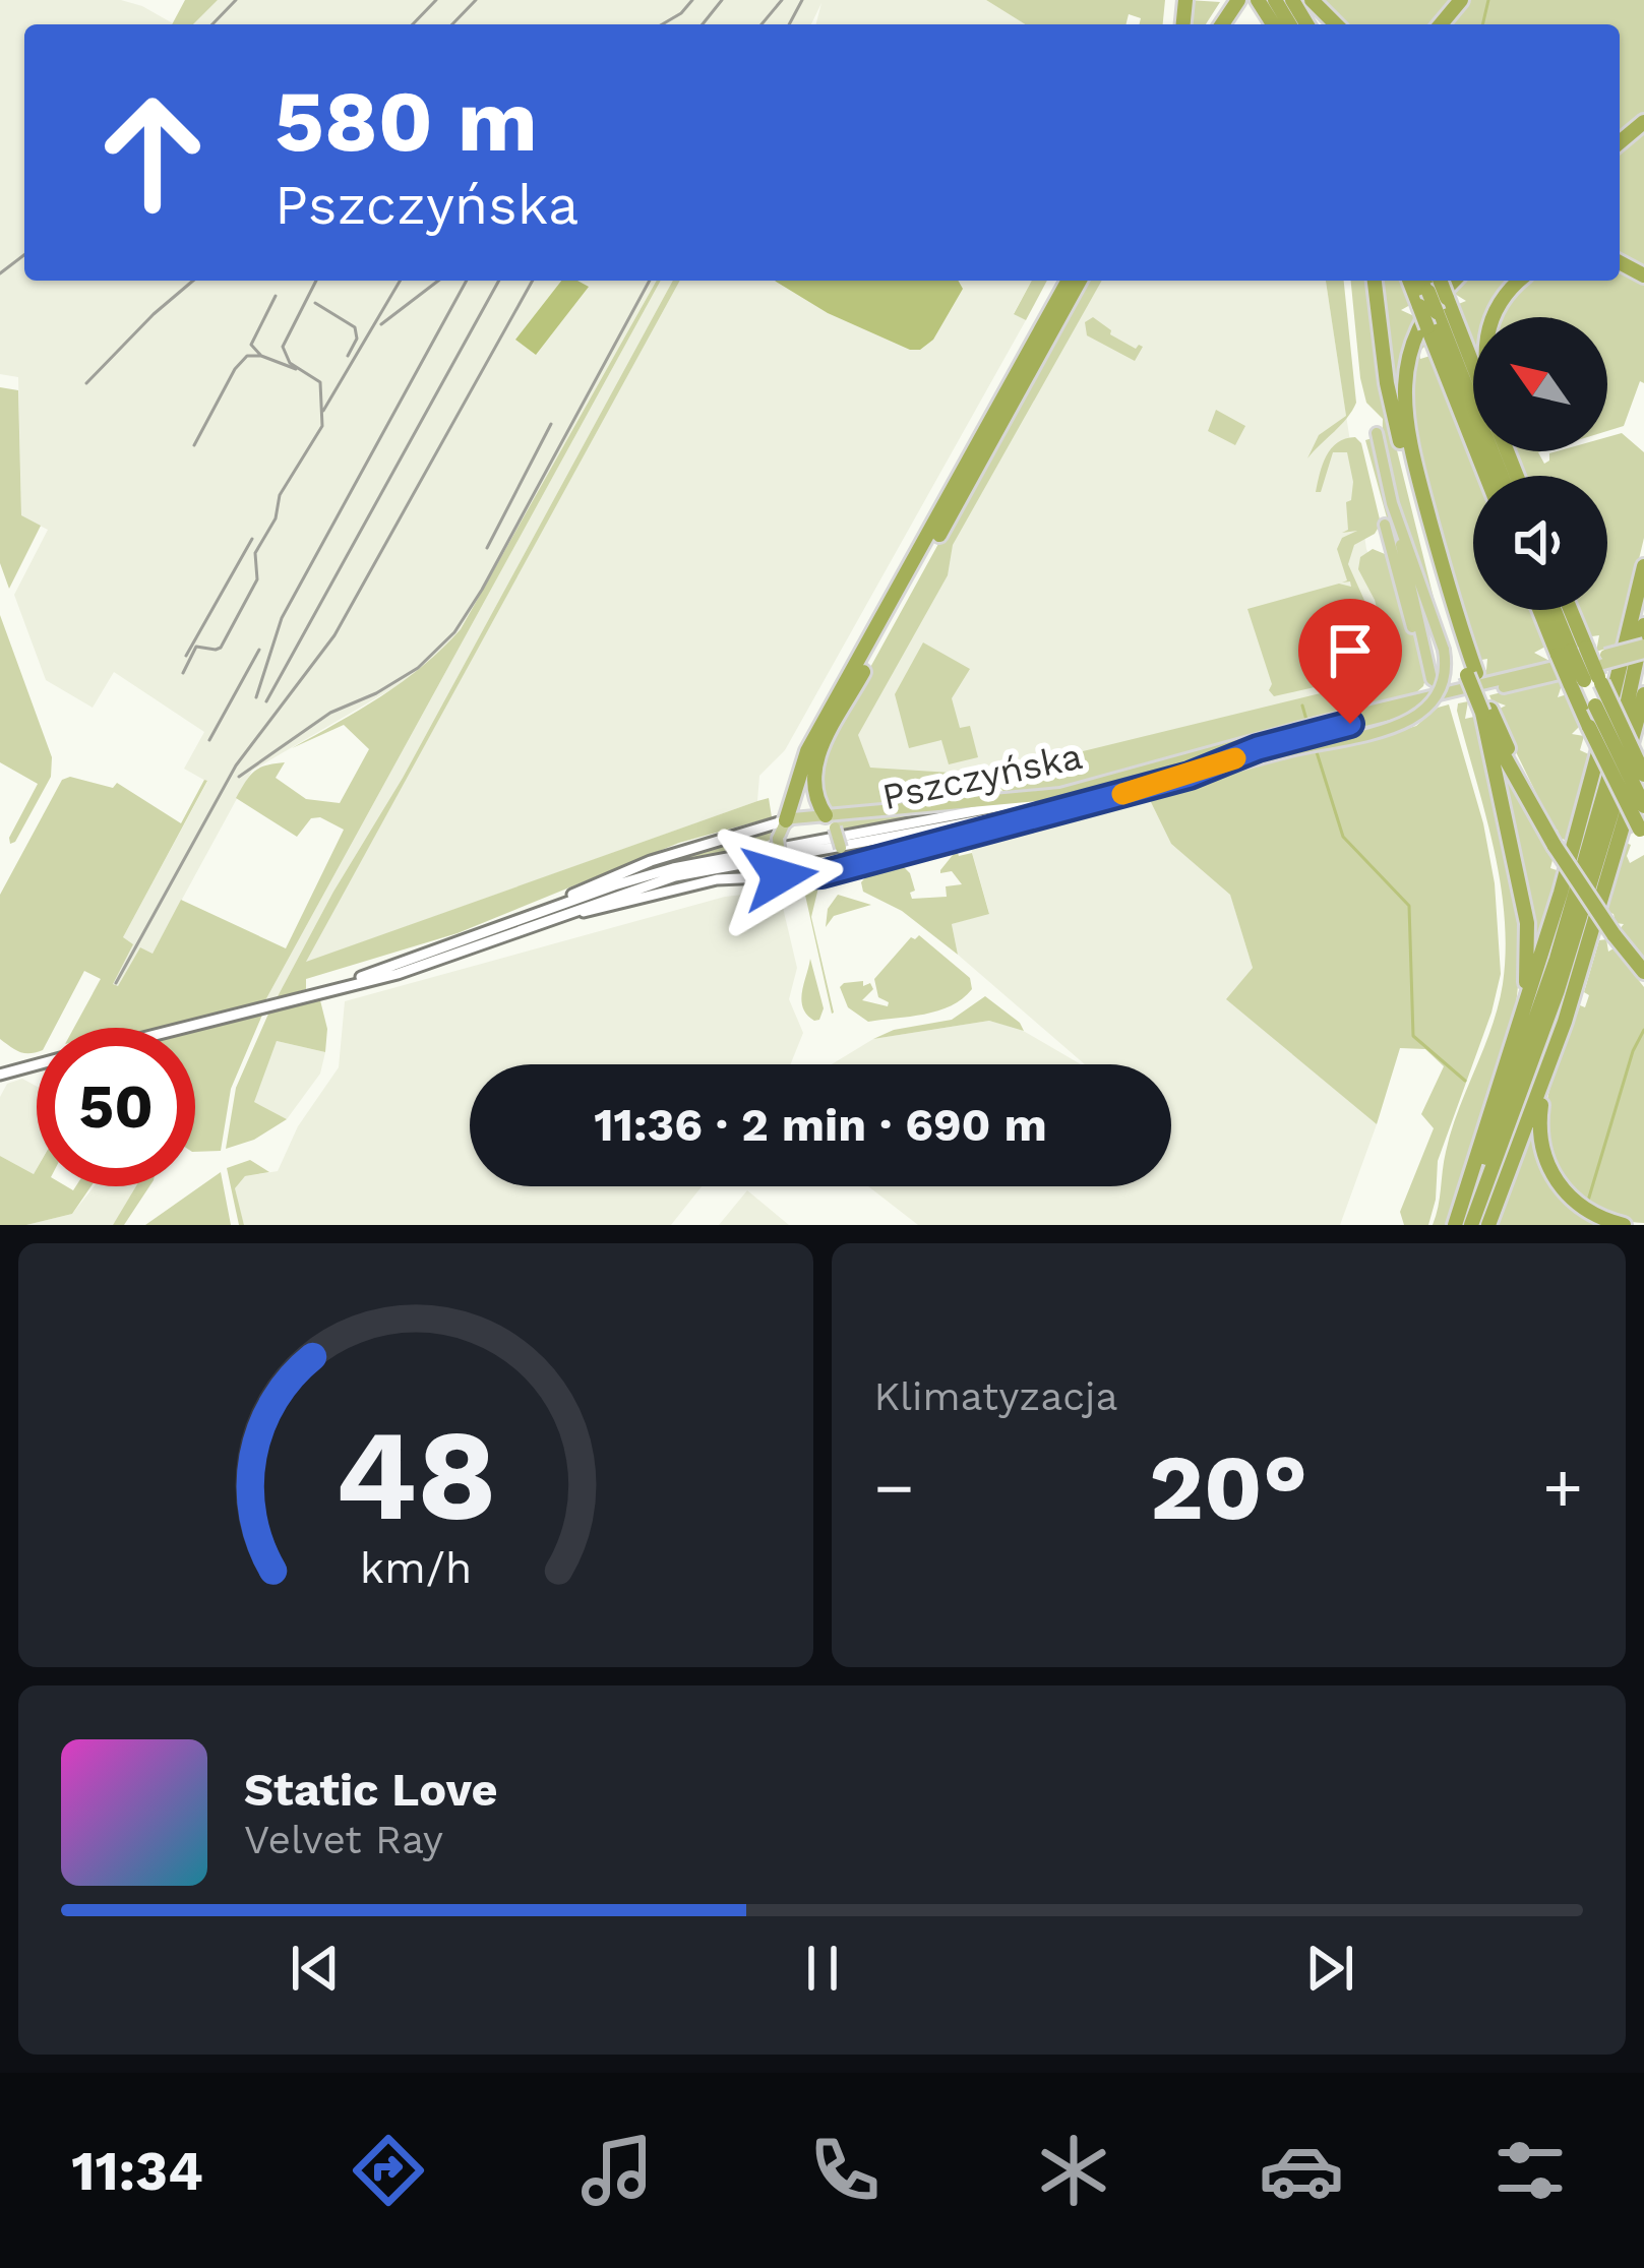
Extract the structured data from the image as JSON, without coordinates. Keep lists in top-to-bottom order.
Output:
{
  "streets": {
    "main road": ["Pszczyńska"]
  },
  "north": "top left",
  "page": {
    "turn": ["580 m", "Pszczyńska"],
    "limit": "50",
    "trip": "11:36 · 2 min · 690 m",
    "tile": "Klimatyzacja",
    "heat": ["−", "20°", "+"],
    "song": ["Static Love", "Velvet Ray"],
    "tabs": "11:34",
    "gauge": ["48", "km/h"]
  }
}
